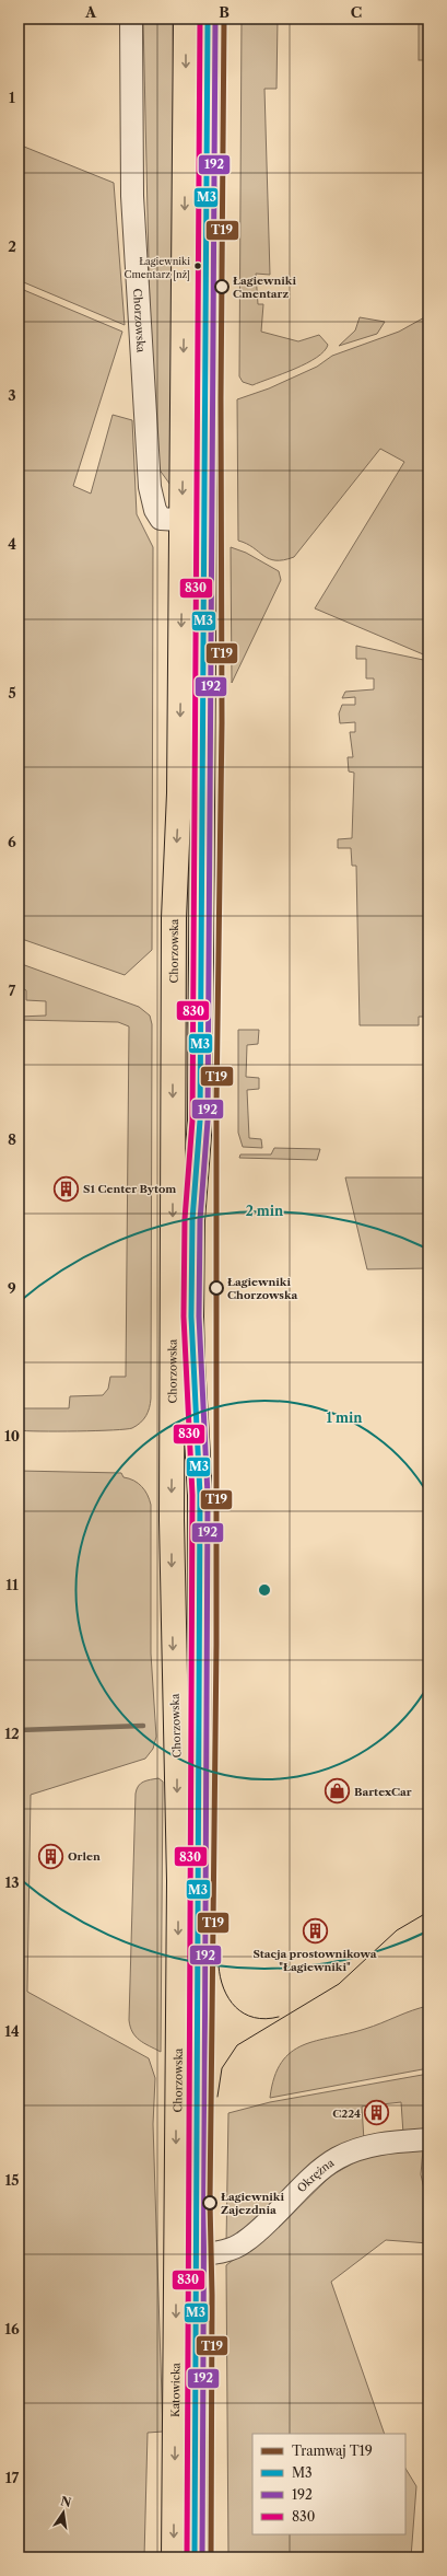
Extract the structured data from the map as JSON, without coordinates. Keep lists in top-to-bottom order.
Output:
{
  "streets": {
    "main road": ["Chorzowska", "Katowicka"],
    "street": ["Okrężna"]
  },
  "crossings": [
    ["Chorzowska", "Katowicka"],
    ["Okrężna", "Katowicka"]
  ],
  "one_way": ["Chorzowska"],
  "places": {
    "other": [
      "Łagiewniki Cmentarz [nż]",
      "Łagiewniki Cmentarz",
      "Łagiewniki Chorzowska",
      "Łagiewniki Zajezdnia"
    ],
    "building": [
      "S1 Center Bytom",
      "Orlen",
      "Stacja prostownikowa \"Łagiewniki\"",
      "C224"
    ],
    "shop": ["BartexCar"]
  },
  "lines": [
    "tram line T19",
    "transit line M3",
    "transit line 192",
    "transit line 830"
  ],
  "legend": [
    "Tramwaj T19",
    "M3",
    "192",
    "830"
  ],
  "north": "top",
  "grid": {
    "columns": ["A", "B", "C"],
    "rows": [
      "1",
      "2",
      "3",
      "4",
      "5",
      "6",
      "7",
      "8",
      "9",
      "10",
      "11",
      "12",
      "13",
      "14",
      "15",
      "16",
      "17"
    ]
  },
  "rings": ["2 min", "1 min"]
}
